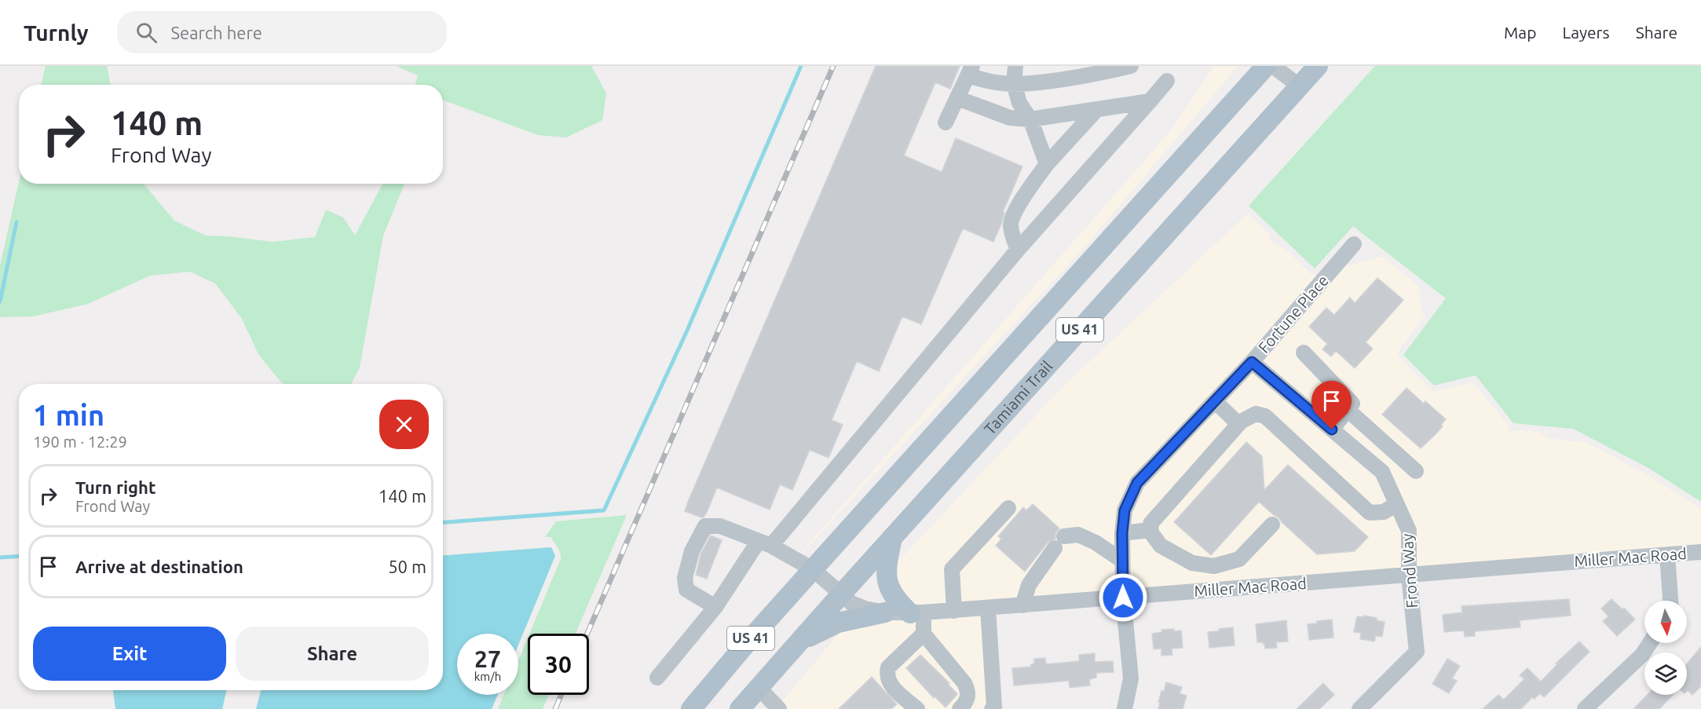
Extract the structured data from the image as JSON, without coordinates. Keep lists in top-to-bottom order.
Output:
{
  "streets": {
    "main road": ["US 41", "Tamiami Trail"],
    "street": ["Fortune Place", "Miller Mac Road", "Frond Way"]
  },
  "crossings": [
    ["Fortune Place", "Miller Mac Road"],
    ["Fortune Place", "Frond Way"],
    ["US 41", "Miller Mac Road"],
    ["Tamiami Trail", "Miller Mac Road"],
    ["Miller Mac Road", "Frond Way"]
  ],
  "north": "bottom",
  "page": {
    "header": "Turnly",
    "search": "Search here",
    "nav": ["Map", "Layers", "Share"],
    "turn": ["140 m", "Frond Way"],
    "heading": ["1 min", "190 m · 12:29"],
    "list": [
      {
        "name": "Turn right",
        "note": "Frond Way",
        "value": "140 m"
      },
      {
        "name": "Arrive at destination",
        "value": "50 m"
      }
    ],
    "buttons": ["Exit", "Share"],
    "speed": "27 km/h",
    "limit": "30"
  }
}
